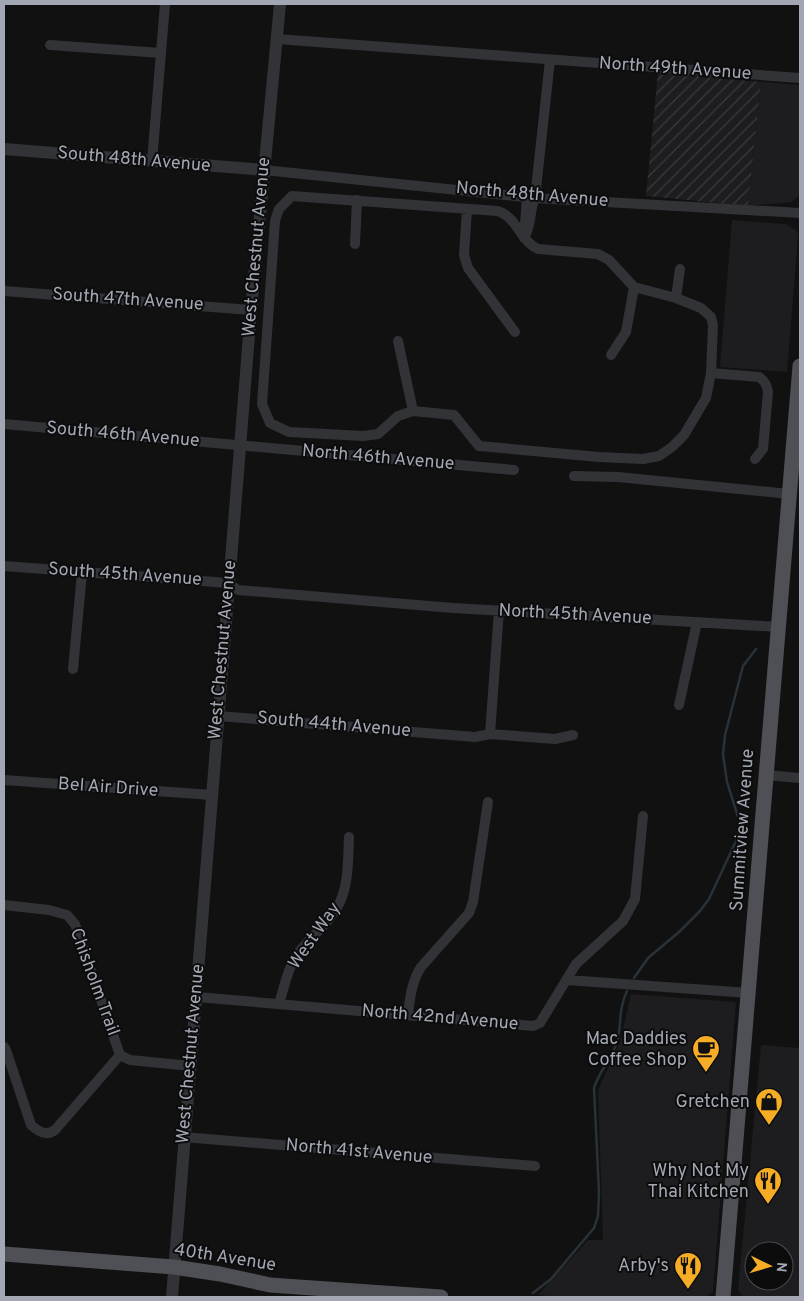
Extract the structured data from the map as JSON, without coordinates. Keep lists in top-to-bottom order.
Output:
{
  "streets": {
    "main road": ["Summitview Avenue", "40th Avenue"],
    "street": [
      "North 49th Avenue",
      "South 48th Avenue",
      "North 48th Avenue",
      "West Chestnut Avenue",
      "South 47th Avenue",
      "South 46th Avenue",
      "North 46th Avenue",
      "South 45th Avenue",
      "North 45th Avenue",
      "South 44th Avenue",
      "Bel Air Drive",
      "West Way",
      "Chisholm Trail",
      "North 42nd Avenue",
      "North 41st Avenue"
    ]
  },
  "crossings": [
    ["North 49th Avenue", "West Chestnut Avenue"],
    ["South 48th Avenue", "North 48th Avenue"],
    ["South 48th Avenue", "West Chestnut Avenue"],
    ["North 48th Avenue", "West Chestnut Avenue"],
    ["West Chestnut Avenue", "South 47th Avenue"],
    ["West Chestnut Avenue", "South 46th Avenue"],
    ["West Chestnut Avenue", "North 46th Avenue"],
    ["West Chestnut Avenue", "South 45th Avenue"],
    ["West Chestnut Avenue", "South 44th Avenue"],
    ["West Chestnut Avenue", "Bel Air Drive"],
    ["West Chestnut Avenue", "North 42nd Avenue"],
    ["West Chestnut Avenue", "North 41st Avenue"],
    ["West Chestnut Avenue", "40th Avenue"],
    ["South 46th Avenue", "North 46th Avenue"],
    ["South 45th Avenue", "North 45th Avenue"],
    ["North 45th Avenue", "Summitview Avenue"],
    ["West Way", "North 42nd Avenue"]
  ],
  "places": {
    "cafe": ["Mac Daddies Coffee Shop"],
    "shop": ["Gretchen"],
    "restaurant": ["Why Not My Thai Kitchen", "Arby's"]
  },
  "north": "right"
}
